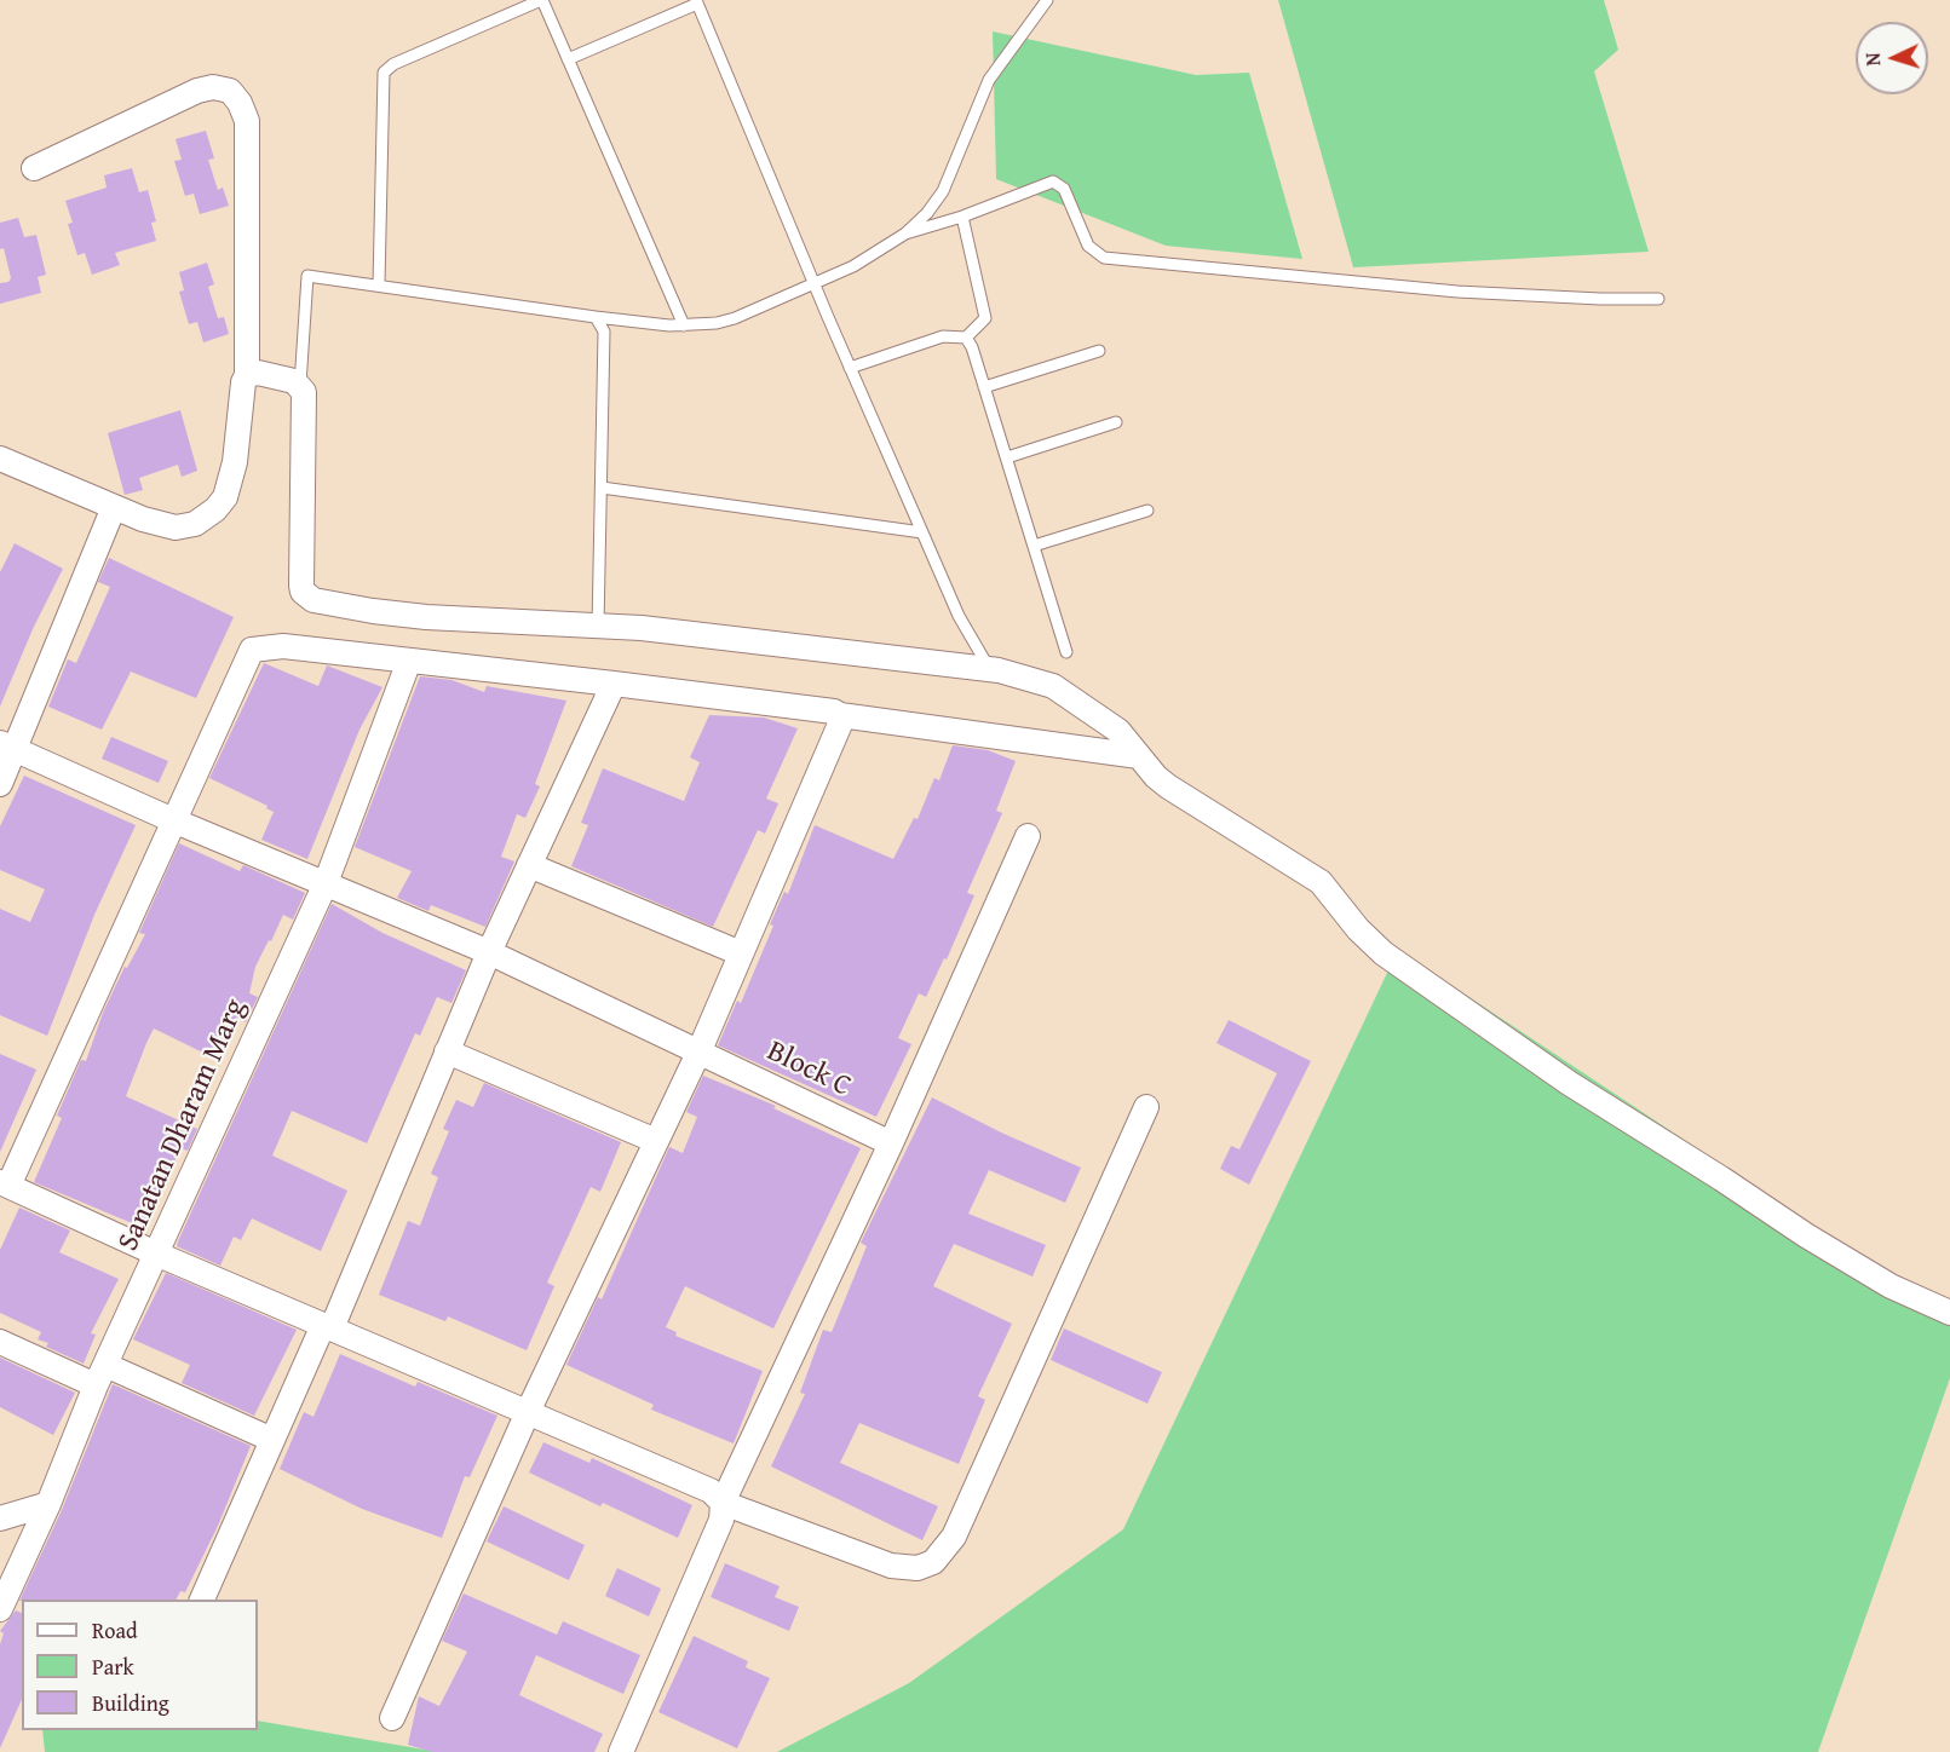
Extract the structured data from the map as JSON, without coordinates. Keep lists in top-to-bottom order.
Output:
{
  "streets": {
    "street": ["Block C", "Sanatan Dharam Marg"]
  },
  "crossings": [
    ["Block C", "Sanatan Dharam Marg"]
  ],
  "legend": ["Road", "Park", "Building"],
  "north": "left"
}
